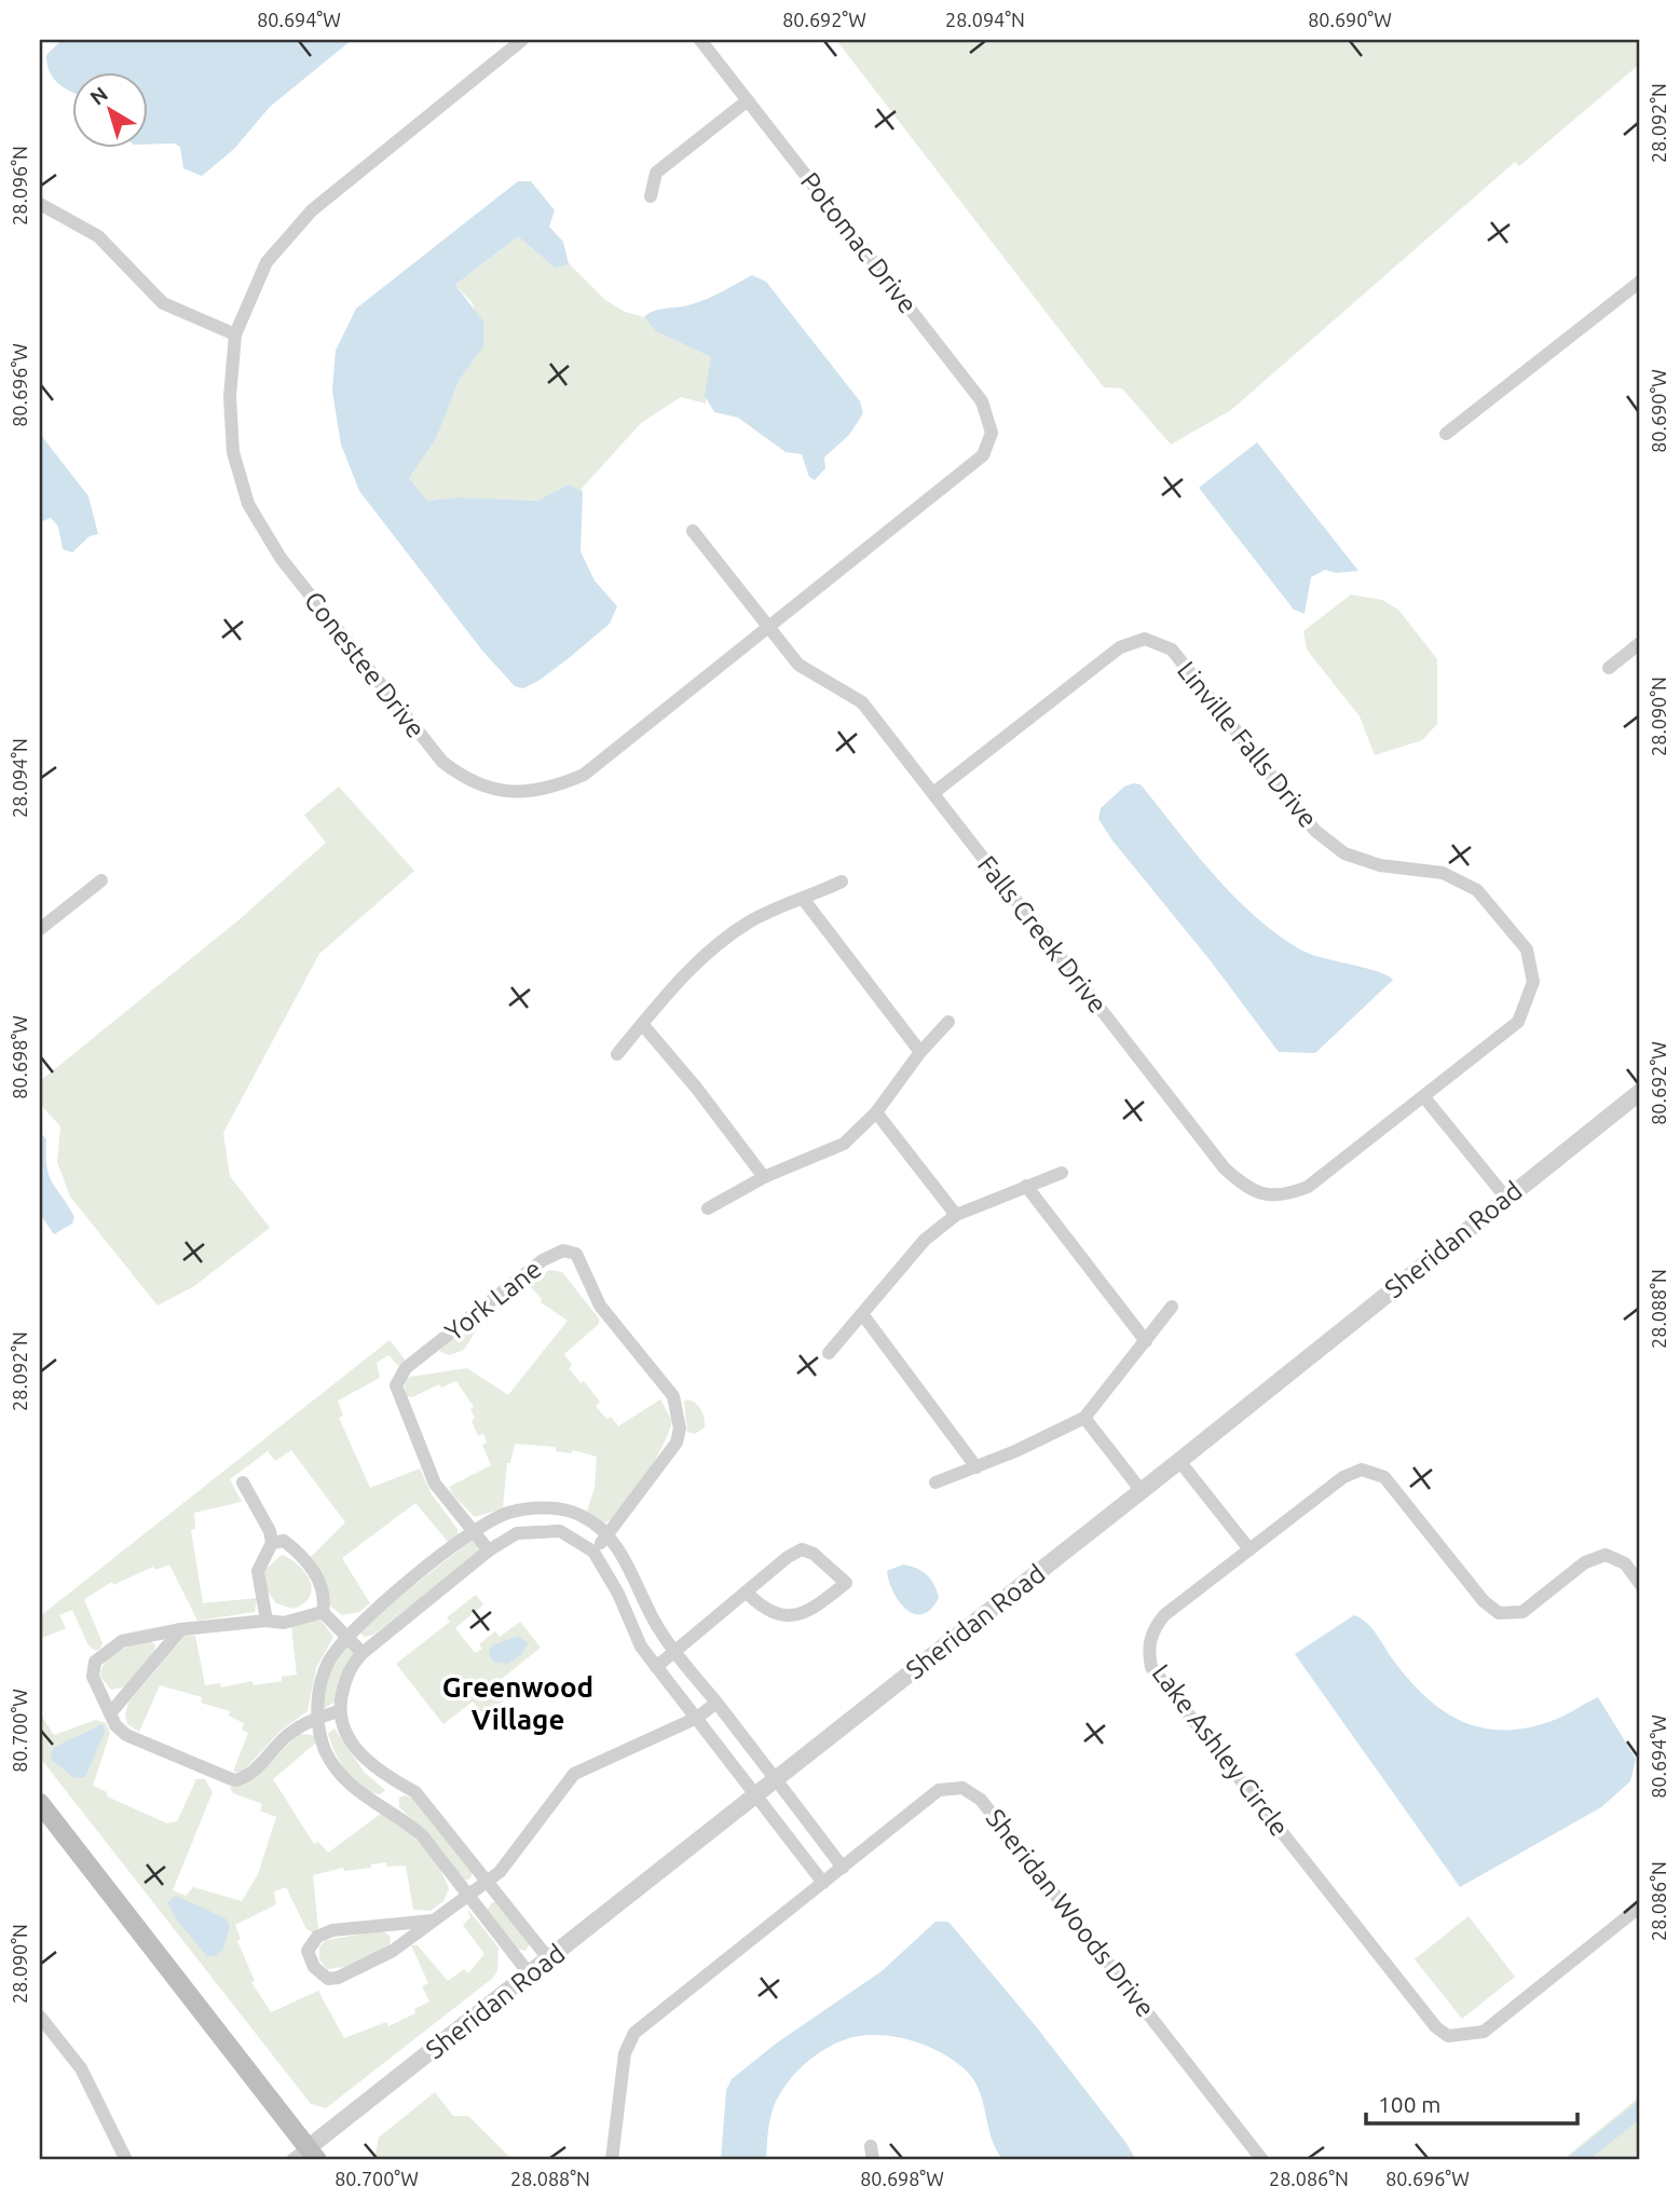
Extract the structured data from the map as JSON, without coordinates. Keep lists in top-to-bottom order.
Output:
{
  "streets": {
    "street": [
      "Potomac Drive",
      "Conestee Drive",
      "Linville Falls Drive",
      "Falls Creek Drive",
      "Sheridan Road",
      "York Lane",
      "Lake Ashley Circle",
      "Sheridan Woods Drive"
    ]
  },
  "crossings": [
    ["Potomac Drive", "Conestee Drive"],
    ["Conestee Drive", "Falls Creek Drive"],
    ["Linville Falls Drive", "Falls Creek Drive"]
  ],
  "districts": ["Greenwood Village"],
  "scale_bar": "100 m",
  "north": "top left",
  "coordinates": [
    "80.694°W",
    "80.692°W",
    "28.094°N",
    "80.690°W",
    "28.092°N",
    "28.096°N",
    "80.696°W",
    "28.090°N",
    "80.698°W",
    "28.088°N",
    "80.700°W",
    "28.086°N"
  ]
}
